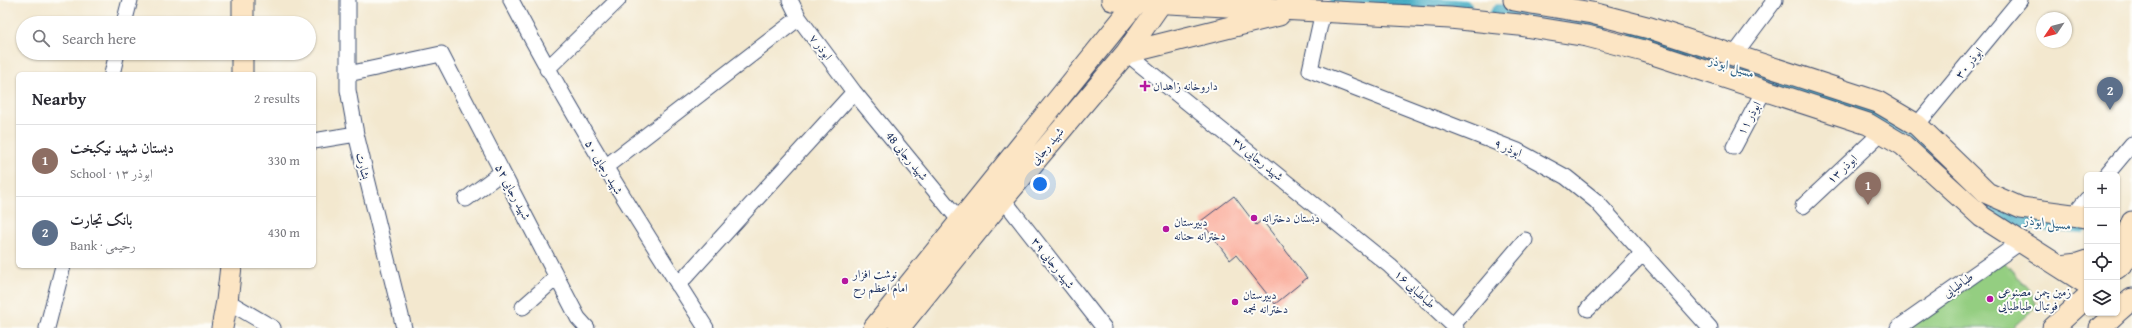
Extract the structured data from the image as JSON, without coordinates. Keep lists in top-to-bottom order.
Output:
{
  "streets": {
    "street": [
      "ابوذر ۷",
      "ابوذر ۳۰",
      "ابوذر ۱۱",
      "شهید رجایی",
      "ابوذر ۹",
      "شهید رجایی 48",
      "شهید رجایی ۳۷",
      "بشارت",
      "شهید رجایی ۵۰",
      "ابوذر ۱۳",
      "شهید رجایی ۵۲",
      "شهید رجایی ۳۹",
      "طباطبایی",
      "طباطبایی ۱۶"
    ]
  },
  "crossings": [
    ["ابوذر ۷", "شهید رجایی 48"],
    ["شهید رجایی", "شهید رجایی 48"],
    ["شهید رجایی", "شهید رجایی ۳۷"],
    ["شهید رجایی", "شهید رجایی ۳۹"],
    ["شهید رجایی ۳۷", "طباطبایی ۱۶"],
    ["بشارت", "شهید رجایی ۵۲"]
  ],
  "water": ["مسیل ابوذر"],
  "places": {
    "health": ["داروخانه زاهدان"],
    "other": [
      "دبستان دخترانه",
      "دبیرستان دخترانه حنانه",
      "نوشت افزار امام اعظم رح",
      "زمین چمن مصنوعی فوتبال طباطبایی",
      "دبیرستان دخترانه نجمه"
    ]
  },
  "north": "bottom left",
  "page": {
    "search": "Search here",
    "heading": ["Nearby", "2 results"],
    "pins": ["2", "1"],
    "list": [
      {
        "mark": "1",
        "name": "دبستان شهید نیکبخت",
        "note": "School · ابوذر ۱۳",
        "value": "330 m"
      },
      {
        "mark": "2",
        "name": "بانک تجارت",
        "note": "Bank · رحیمی",
        "value": "430 m"
      }
    ],
    "map_buttons": ["+", "−"]
  }
}
